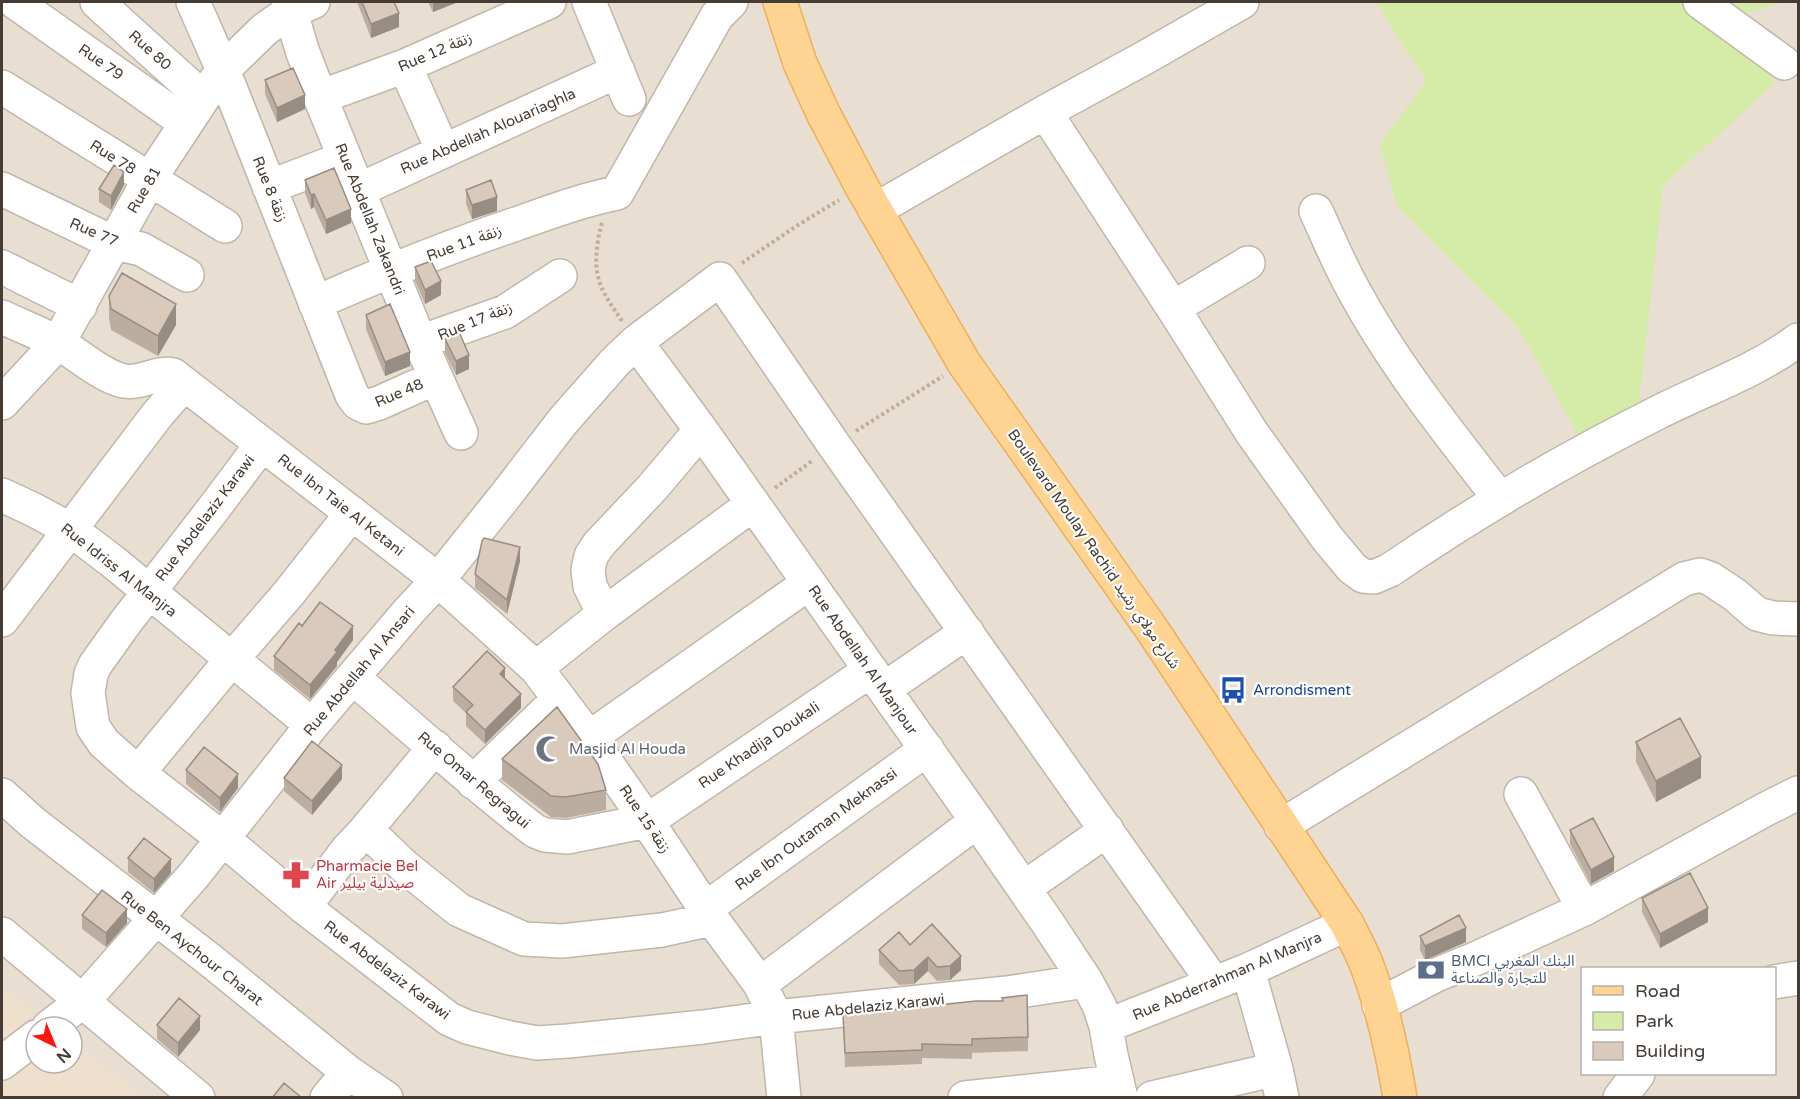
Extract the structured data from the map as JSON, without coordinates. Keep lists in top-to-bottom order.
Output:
{
  "streets": {
    "main road": ["Boulevard Moulay Rachid شارع مولاي رشيد"],
    "street": [
      "Rue 80",
      "Rue 12 زنقة",
      "Rue 79",
      "Rue Abdellah Alouariaghla",
      "Rue 78",
      "Rue 8 زنقة",
      "Rue 81",
      "Rue Abdellah Zakandri",
      "Rue 77",
      "Rue 11 زنقة",
      "Rue 17 زنقة",
      "Rue 48",
      "Rue Ibn Taie Al Ketani",
      "Rue Abdelaziz Karawi",
      "Rue Idriss Al Manjra",
      "Rue Abdellah Al Manjour",
      "Rue Abdellah Al Ansari",
      "Rue Khadija Doukali",
      "Rue Omar Regragui",
      "Rue 15 زنقة",
      "Rue Ibn Outaman Meknassi",
      "Rue Ben Aychour Charat",
      "Rue Abderrahman Al Manjra"
    ]
  },
  "crossings": [
    ["Rue 80", "Rue 79"],
    ["Rue 80", "Rue 81"],
    ["Rue 12 زنقة", "Rue Abdellah Zakandri"],
    ["Rue 79", "Rue 81"],
    ["Rue Abdellah Alouariaghla", "Rue Abdellah Zakandri"],
    ["Rue 78", "Rue 81"],
    ["Rue 8 زنقة", "Rue 81"],
    ["Rue 8 زنقة", "Rue 11 زنقة"],
    ["Rue 8 زنقة", "Rue 48"],
    ["Rue 81", "Rue Abdellah Zakandri"],
    ["Rue 81", "Rue 77"],
    ["Rue 81", "Rue Ibn Taie Al Ketani"],
    ["Rue Abdellah Zakandri", "Rue 11 زنقة"],
    ["Rue Abdellah Zakandri", "Rue 17 زنقة"],
    ["Rue Abdellah Zakandri", "Rue 48"],
    ["Rue Ibn Taie Al Ketani", "Rue Abdelaziz Karawi"],
    ["Rue Ibn Taie Al Ketani", "Rue Abdellah Al Ansari"],
    ["Rue Ibn Taie Al Ketani", "Rue 15 زنقة"],
    ["Rue Abdelaziz Karawi", "Rue Idriss Al Manjra"],
    ["Rue Abdelaziz Karawi", "Rue Abdellah Al Manjour"],
    ["Rue Abdelaziz Karawi", "Rue Abdellah Al Ansari"],
    ["Rue Abdelaziz Karawi", "Rue 15 زنقة"],
    ["Boulevard Moulay Rachid شارع مولاي رشيد", "Rue Abderrahman Al Manjra"],
    ["Rue Idriss Al Manjra", "Rue Abdellah Al Ansari"],
    ["Rue Abdellah Al Manjour", "Rue Abdellah Al Ansari"],
    ["Rue Abdellah Al Manjour", "Rue Khadija Doukali"],
    ["Rue Abdellah Al Manjour", "Rue Ibn Outaman Meknassi"],
    ["Rue Abdellah Al Manjour", "Rue Abderrahman Al Manjra"],
    ["Rue Abdellah Al Ansari", "Rue Omar Regragui"],
    ["Rue Abdellah Al Ansari", "Rue 15 زنقة"],
    ["Rue Abdellah Al Ansari", "Rue Ben Aychour Charat"],
    ["Rue Khadija Doukali", "Rue Omar Regragui"],
    ["Rue Khadija Doukali", "Rue 15 زنقة"],
    ["Rue Omar Regragui", "Rue 15 زنقة"],
    ["Rue 15 زنقة", "Rue Ibn Outaman Meknassi"]
  ],
  "places": {
    "bus stop": ["Arrondisment"],
    "mosque": ["Masjid Al Houda"],
    "pharmacy": ["Pharmacie Bel Air صيدلية بيلير"],
    "bank": ["BMCI البنك المغربي للتجارة والصناعة"]
  },
  "legend": ["Road", "Park", "Building"],
  "north": "bottom right"
}
